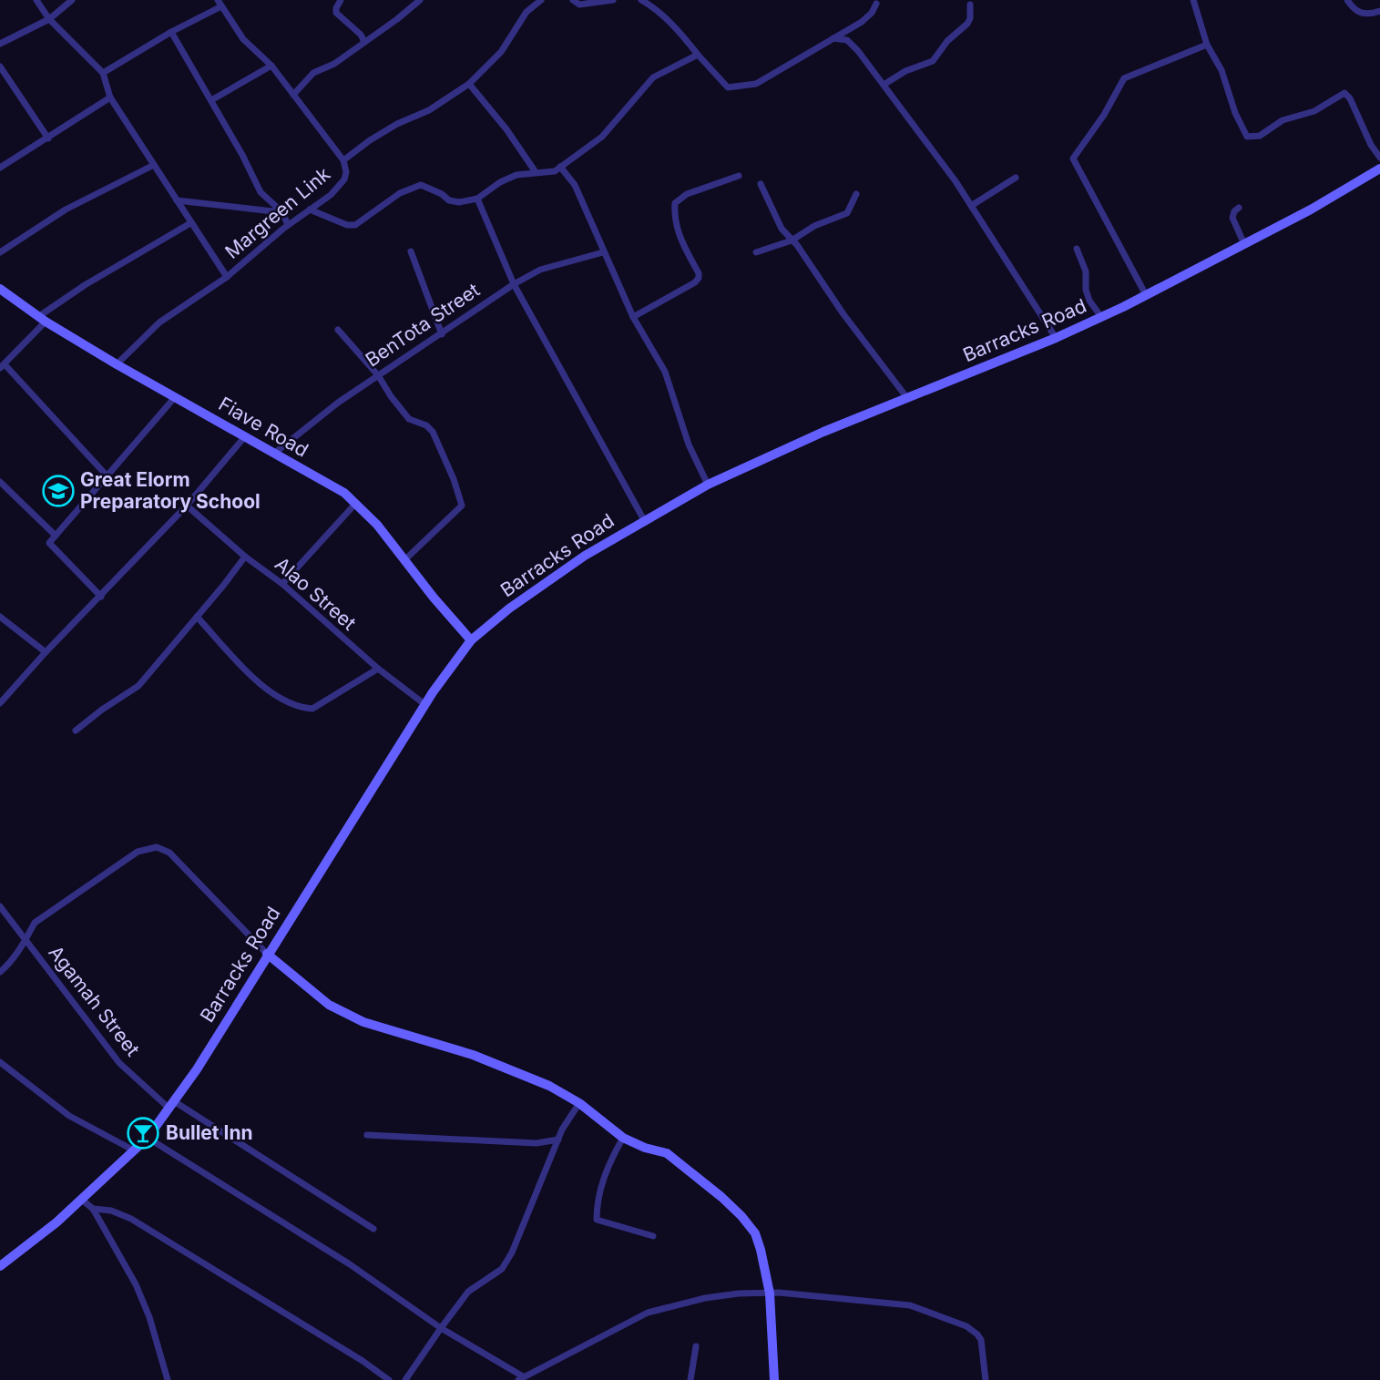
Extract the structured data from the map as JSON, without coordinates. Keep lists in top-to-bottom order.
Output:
{
  "streets": {
    "street": [
      "Margreen Link",
      "BenTota Street",
      "Barracks Road",
      "Fiave Road",
      "Alao Street",
      "Agamah Street"
    ]
  },
  "crossings": [
    ["Margreen Link", "Fiave Road"],
    ["BenTota Street", "Fiave Road"],
    ["Barracks Road", "Fiave Road"],
    ["Barracks Road", "Alao Street"],
    ["Barracks Road", "Agamah Street"]
  ],
  "places": {
    "school or university": ["Great Elorm Preparatory School"],
    "bar": ["Bullet Inn"]
  }
}
